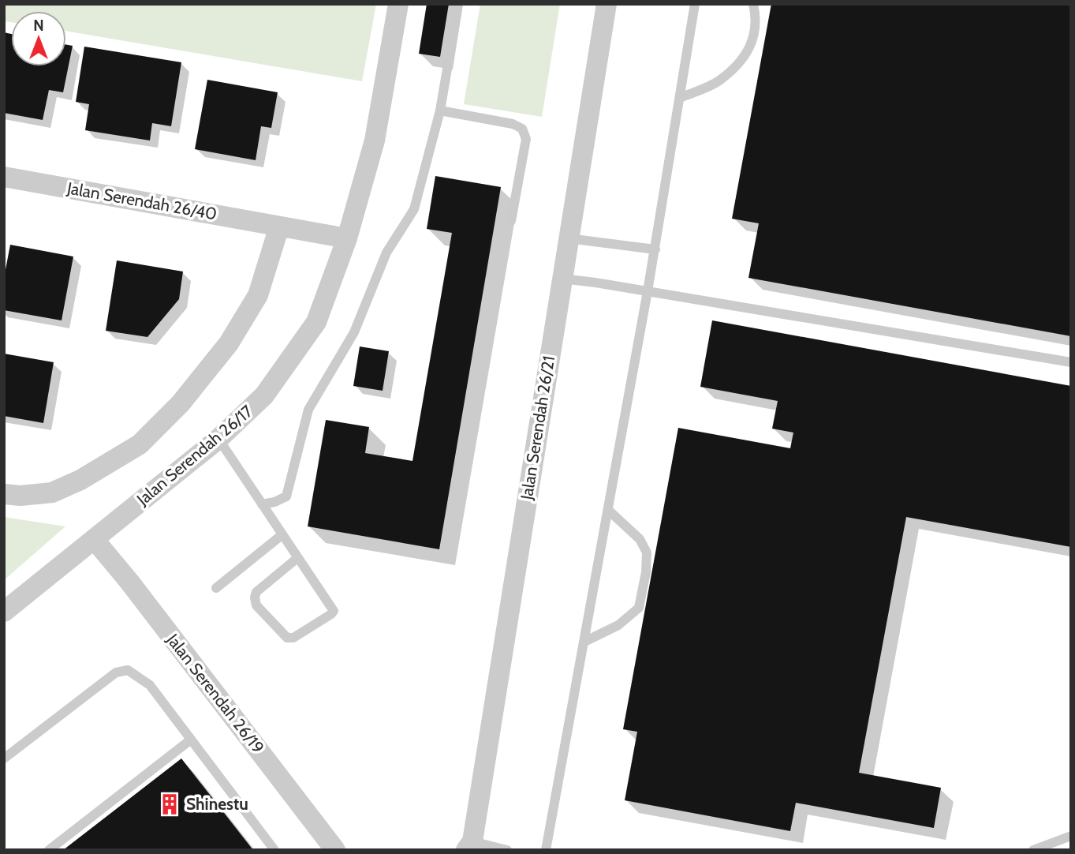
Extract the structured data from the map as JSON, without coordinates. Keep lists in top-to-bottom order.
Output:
{
  "streets": {
    "street": [
      "Jalan Serendah 26/40",
      "Jalan Serendah 26/21",
      "Jalan Serendah 26/17",
      "Jalan Serendah 26/19"
    ]
  },
  "crossings": [
    ["Jalan Serendah 26/40", "Jalan Serendah 26/17"],
    ["Jalan Serendah 26/17", "Jalan Serendah 26/19"]
  ],
  "places": {
    "building": ["Shinestu"]
  },
  "north": "top"
}
